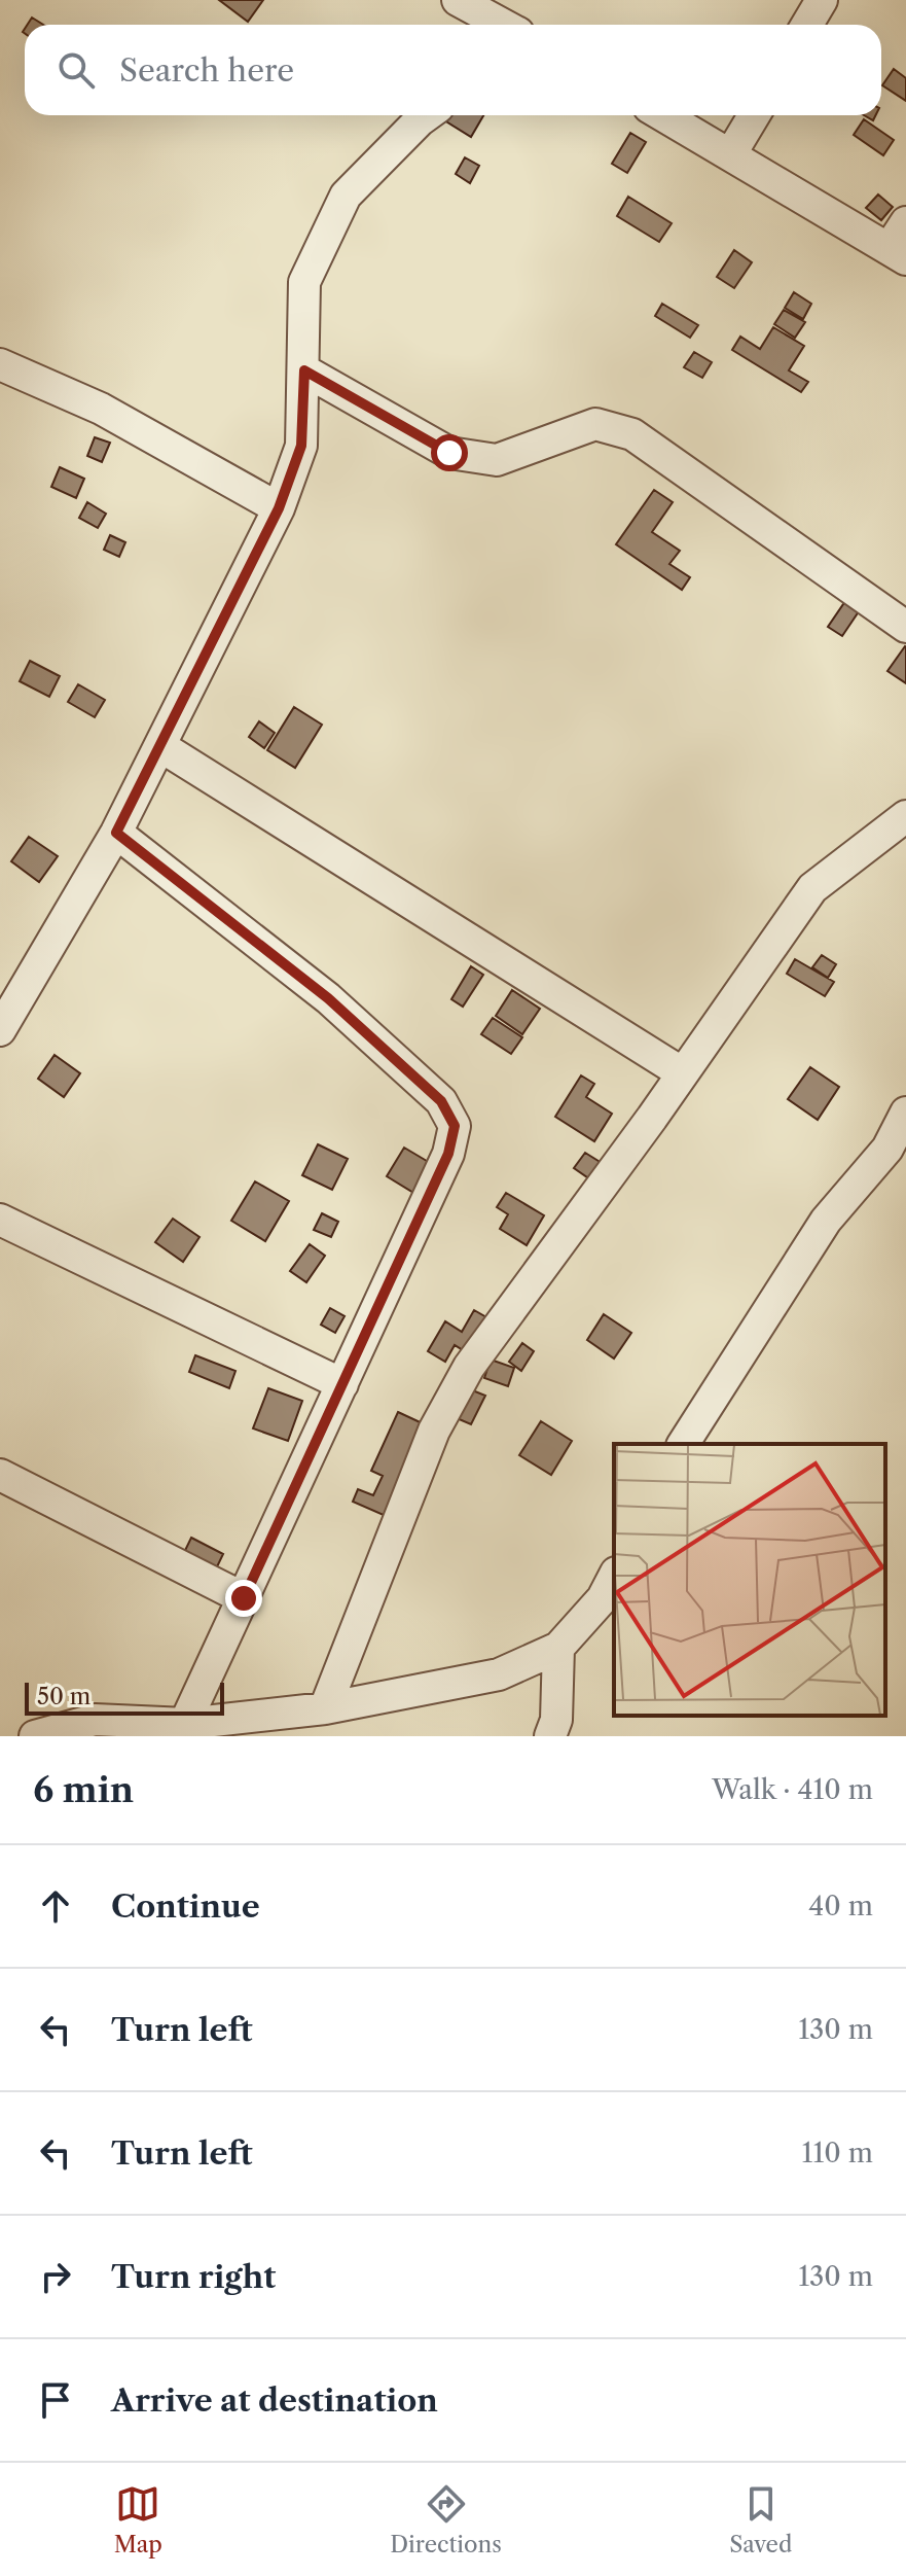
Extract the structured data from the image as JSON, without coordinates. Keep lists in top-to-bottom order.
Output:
{
  "scale_bar": "50 m",
  "page": {
    "search": "Search here",
    "scale": "50 m",
    "heading": ["6 min", "Walk · 410 m"],
    "list": [
      ["Continue", "40 m"],
      ["Turn left", "130 m"],
      ["Turn left", "110 m"],
      ["Turn right", "130 m"],
      "Arrive at destination"
    ],
    "nav": ["Map", "Directions", "Saved"]
  }
}
